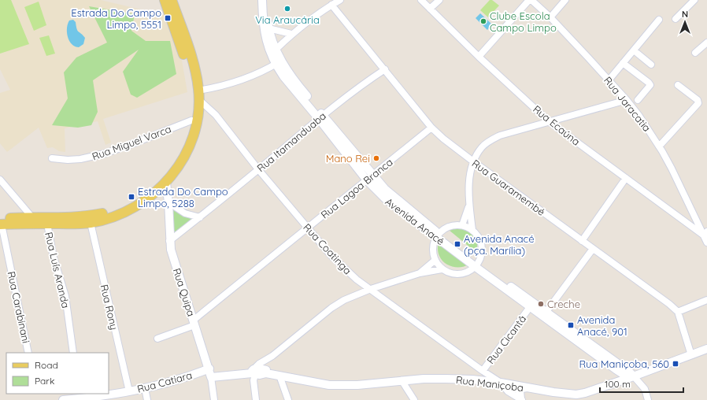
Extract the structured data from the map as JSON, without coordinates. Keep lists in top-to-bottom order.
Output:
{
  "streets": {
    "street": [
      "Rua Jaracatia",
      "Rua Ecaúna",
      "Rua Itamanduaba",
      "Rua Miguel Varca",
      "Rua Guaramembé",
      "Rua Lagoa Branca",
      "Avenida Anacé",
      "Rua Coatinga",
      "Rua Luís Aranda",
      "Rua Quipa",
      "Rua Carabinani",
      "Rua Rony",
      "Rua Cicantâ",
      "Rua Catiara",
      "Rua Maniçoba"
    ]
  },
  "crossings": [
    ["Rua Jaracatia", "Rua Ecaúna"],
    ["Rua Itamanduaba", "Rua Guaramembé"],
    ["Rua Itamanduaba", "Avenida Anacé"],
    ["Rua Itamanduaba", "Rua Coatinga"],
    ["Rua Itamanduaba", "Rua Quipa"],
    ["Rua Guaramembé", "Rua Lagoa Branca"],
    ["Rua Lagoa Branca", "Avenida Anacé"],
    ["Rua Lagoa Branca", "Rua Coatinga"],
    ["Rua Lagoa Branca", "Rua Quipa"],
    ["Avenida Anacé", "Rua Cicantâ"],
    ["Avenida Anacé", "Rua Maniçoba"],
    ["Rua Coatinga", "Rua Cicantâ"],
    ["Rua Coatinga", "Rua Maniçoba"],
    ["Rua Quipa", "Rua Catiara"],
    ["Rua Rony", "Rua Catiara"]
  ],
  "places": {
    "other": [
      "Via Araucária",
      "Clube Escola Campo Limpo",
      "Mano Rei",
      "Creche"
    ],
    "transit": [
      "Estrada Do Campo Limpo, 5551",
      "Estrada Do Campo Limpo, 5288",
      "Avenida Anacé (pça. Marília)",
      "Avenida Anacé, 901",
      "Rua Maniçoba, 560"
    ]
  },
  "legend": ["Road", "Park"],
  "scale_bar": "100 m",
  "north": "top"
}
